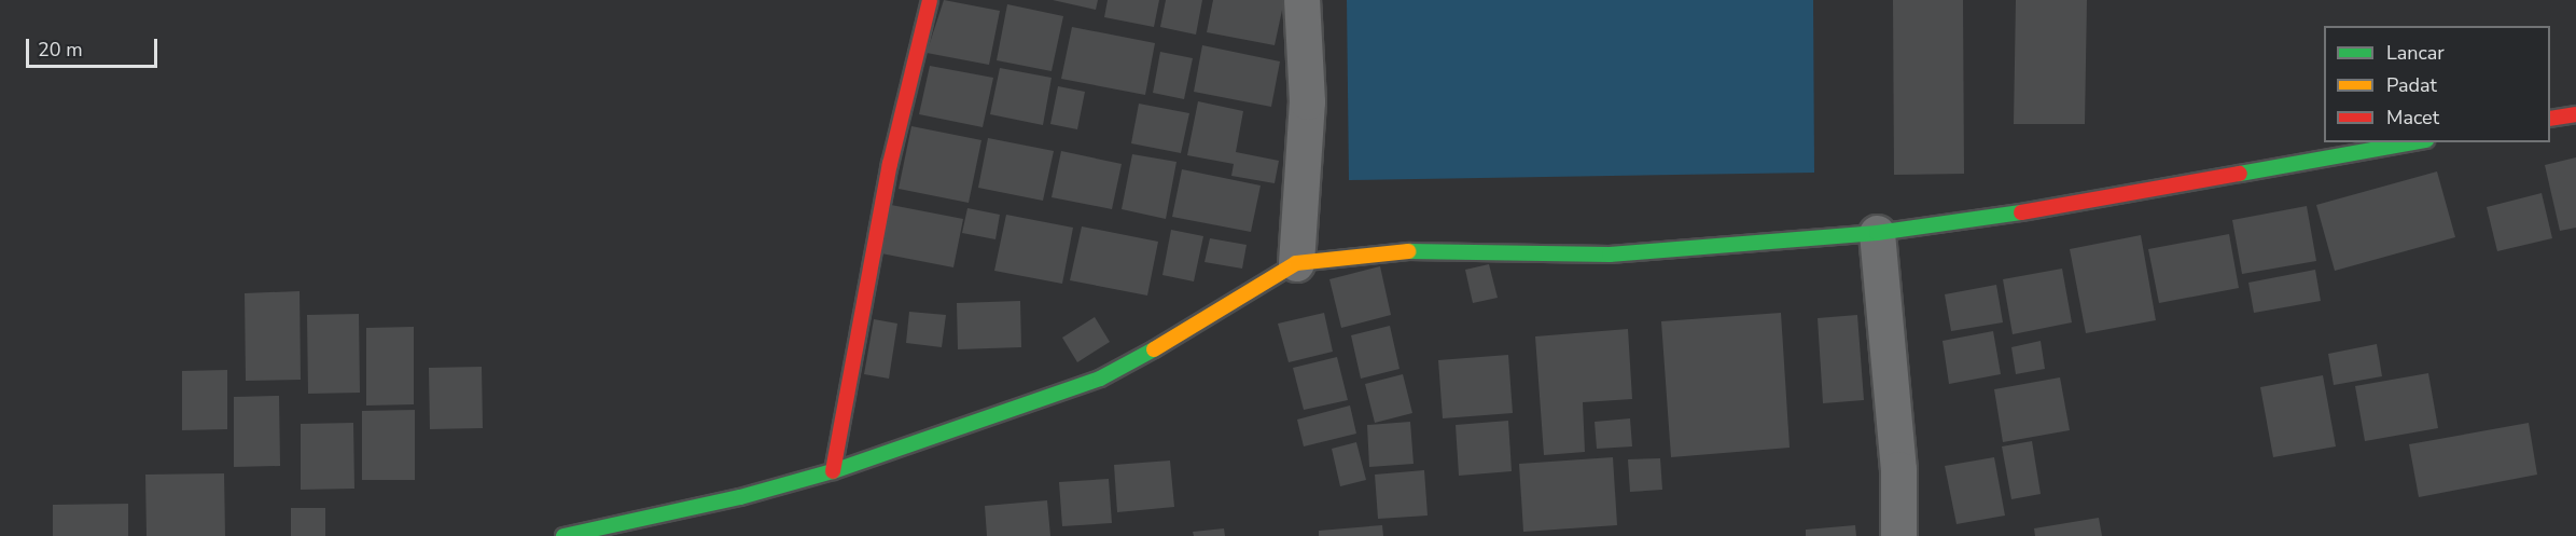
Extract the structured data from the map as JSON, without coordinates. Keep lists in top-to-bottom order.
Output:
{
  "legend": ["Lancar", "Padat", "Macet"],
  "scale_bar": "20 m"
}
